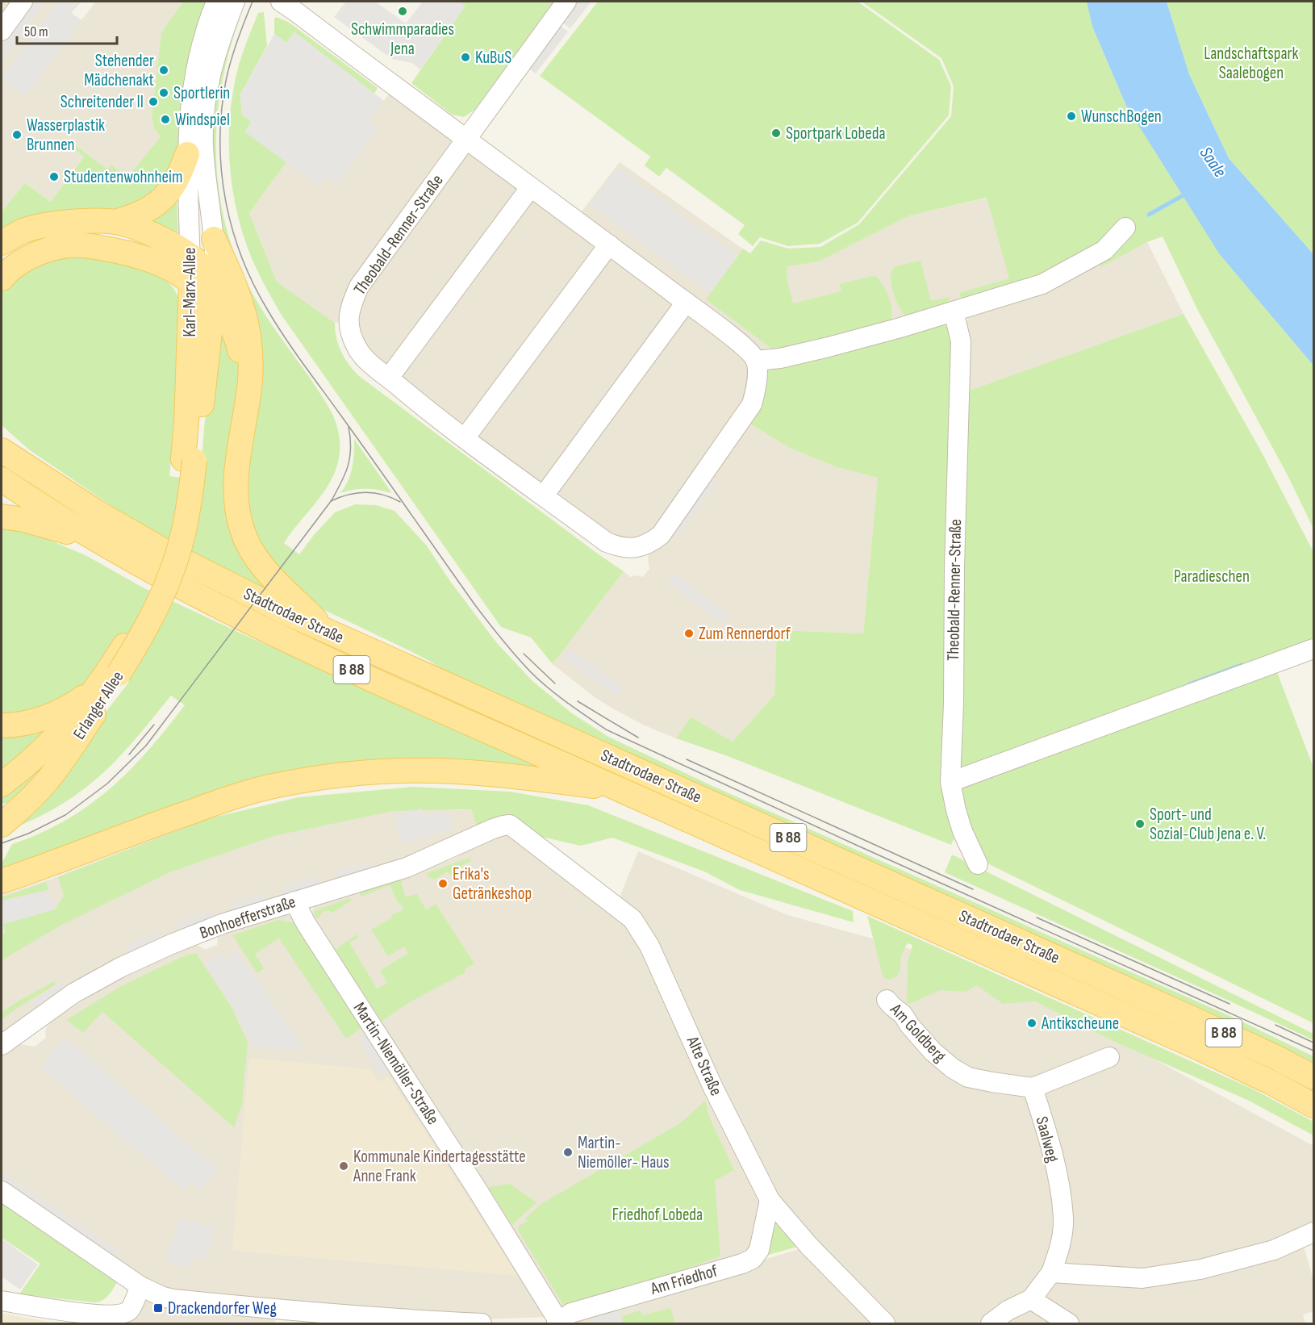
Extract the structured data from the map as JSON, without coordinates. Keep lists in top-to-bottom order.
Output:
{
  "streets": {
    "main road": [
      "Karl-Marx-Allee",
      "Stadtrodaer Straße",
      "B 88",
      "Erlanger Allee"
    ],
    "street": [
      "Theobald-Renner-Straße",
      "Bonhoefferstraße",
      "Am Goldberg",
      "Martin-Niemöller-Straße",
      "Alte Straße",
      "Saalweg",
      "Am Friedhof"
    ]
  },
  "crossings": [
    ["Karl-Marx-Allee", "Erlanger Allee"],
    ["Bonhoefferstraße", "Martin-Niemöller-Straße"],
    ["Bonhoefferstraße", "Alte Straße"],
    ["Am Goldberg", "Saalweg"],
    ["Martin-Niemöller-Straße", "Am Friedhof"],
    ["Alte Straße", "Am Friedhof"]
  ],
  "water": ["Saale"],
  "parks": ["Landschaftspark Saalebogen", "Paradieschen", "Friedhof Lobeda"],
  "places": {
    "other": [
      "Schwimmparadies Jena",
      "KuBuS",
      "Stehender Mädchenakt",
      "Sportlerin",
      "Schreitender II",
      "WunschBogen",
      "Windspiel",
      "Sportpark Lobeda",
      "Wasserplastik Brunnen",
      "Studentenwohnheim",
      "Zum Rennerdorf",
      "Sport- und Sozial-Club Jena e. V.",
      "Erika's Getränkeshop",
      "Antikscheune",
      "Martin- Niemöller- Haus",
      "Kommunale Kindertagesstätte Anne Frank"
    ],
    "transit": ["Drackendorfer Weg"]
  },
  "scale_bar": "50 m"
}
